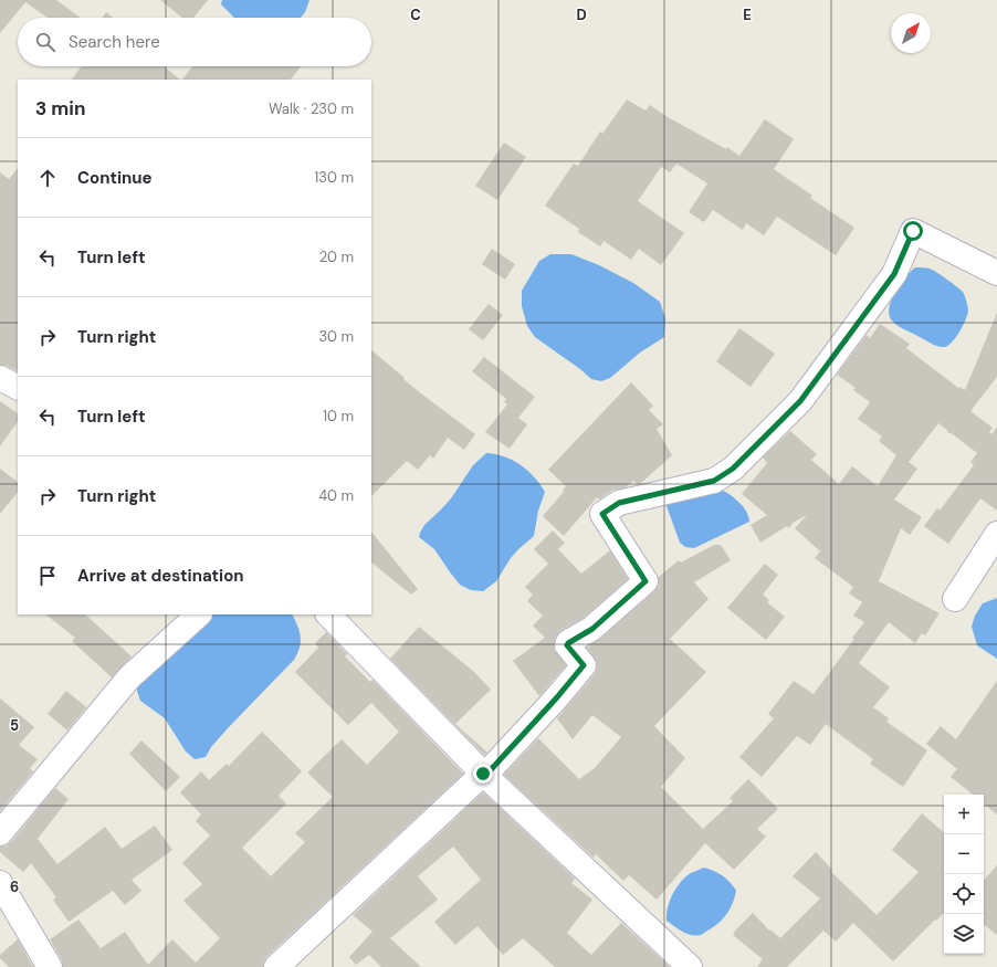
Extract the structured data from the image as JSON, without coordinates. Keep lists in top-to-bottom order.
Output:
{
  "north": "top right",
  "page": {
    "search": "Search here",
    "heading": ["3 min", "Walk · 230 m"],
    "list": [
      ["Continue", "130 m"],
      ["Turn left", "20 m"],
      ["Turn right", "30 m"],
      ["Turn left", "10 m"],
      ["Turn right", "40 m"],
      "Arrive at destination"
    ],
    "map_buttons": ["+", "−"]
  },
  "grid": {
    "columns": ["C", "D", "E"],
    "rows": ["5", "6"]
  }
}
